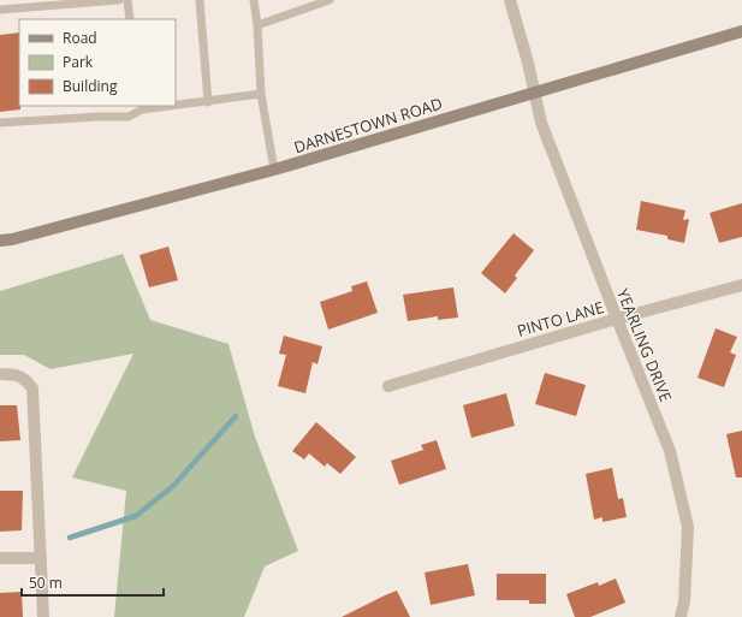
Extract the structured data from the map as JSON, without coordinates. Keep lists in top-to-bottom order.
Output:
{
  "streets": {
    "main road": ["DARNESTOWN ROAD"],
    "street": ["PINTO LANE", "YEARLING DRIVE"]
  },
  "crossings": [
    ["DARNESTOWN ROAD", "YEARLING DRIVE"],
    ["PINTO LANE", "YEARLING DRIVE"]
  ],
  "legend": ["Road", "Park", "Building"],
  "scale_bar": "50 m"
}
